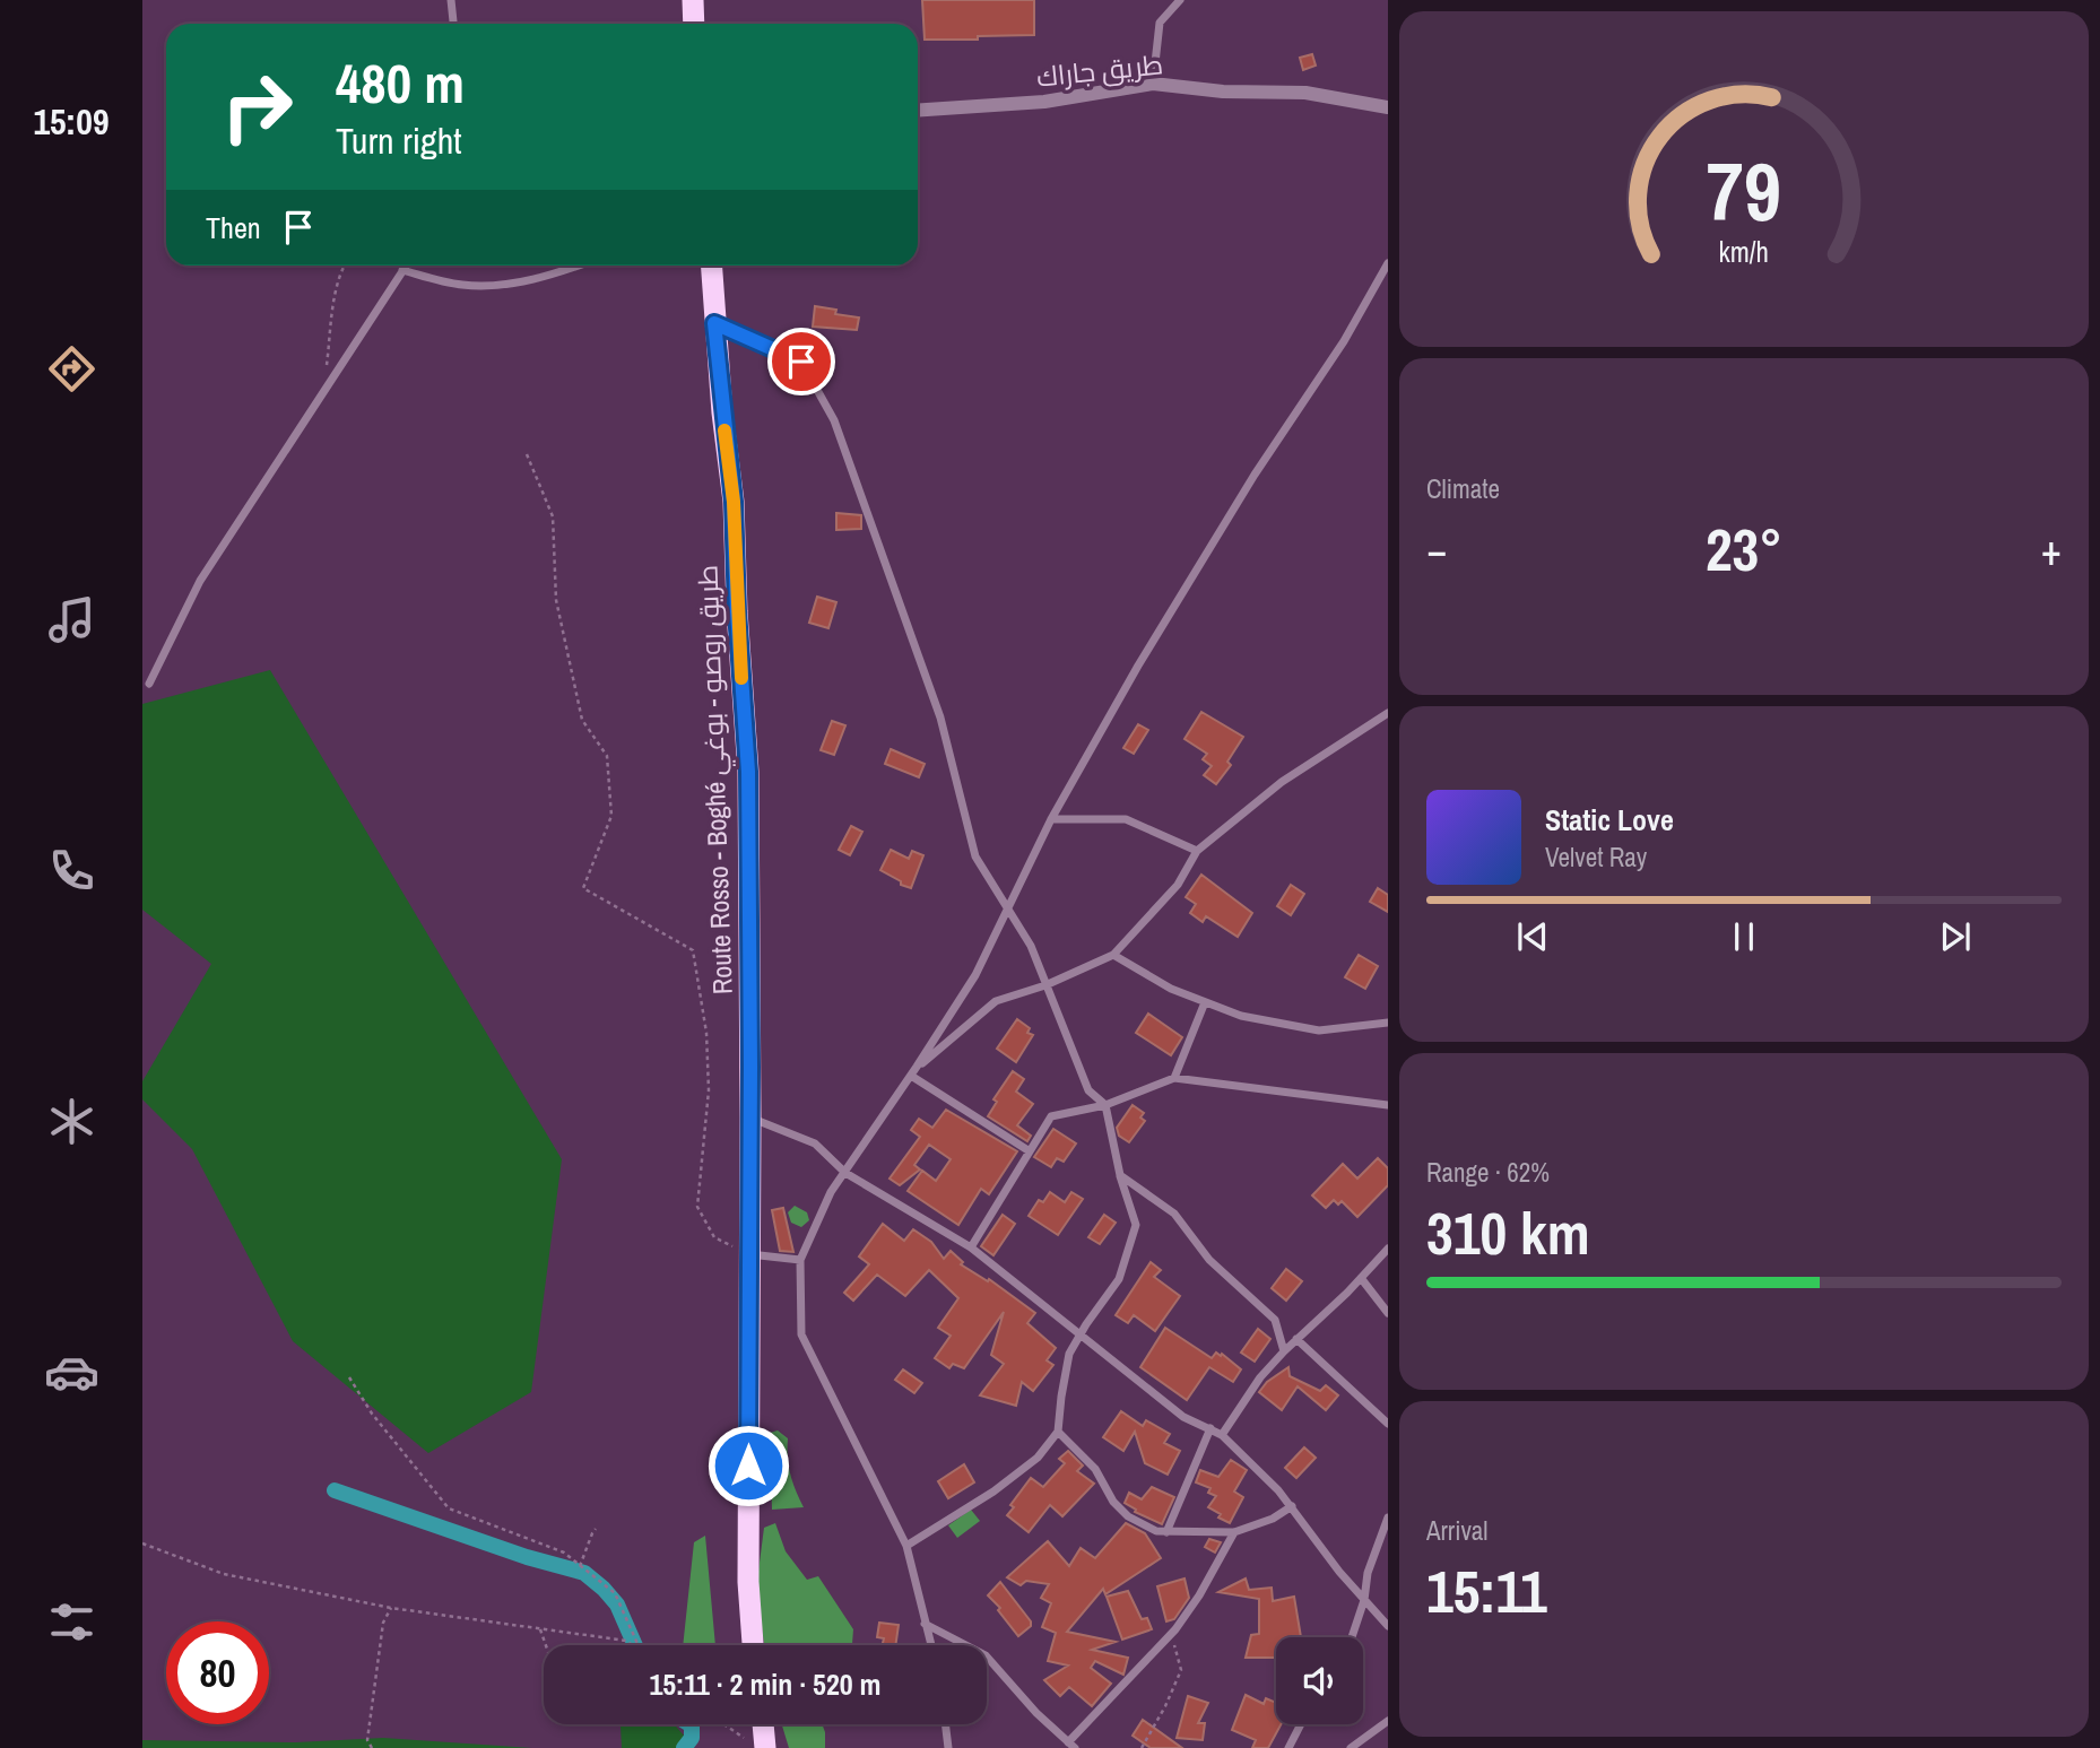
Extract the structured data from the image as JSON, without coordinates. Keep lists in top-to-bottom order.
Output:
{
  "streets": {
    "highway": ["Route Rosso - Boghé طريق روصو - بوغي"],
    "street": ["طريق جاراك"]
  },
  "page": {
    "tabs": "15:09",
    "turn": ["480 m", "Turn right"],
    "then": "Then",
    "tile": [
      "Climate",
      ["Range · 62%", "310 km"],
      ["Arrival", "15:11"]
    ],
    "heat": ["−", "23°", "+"],
    "song": ["Static Love", "Velvet Ray"],
    "limit": "80",
    "trip": "15:11 · 2 min · 520 m",
    "gauge": ["79", "km/h"]
  }
}
